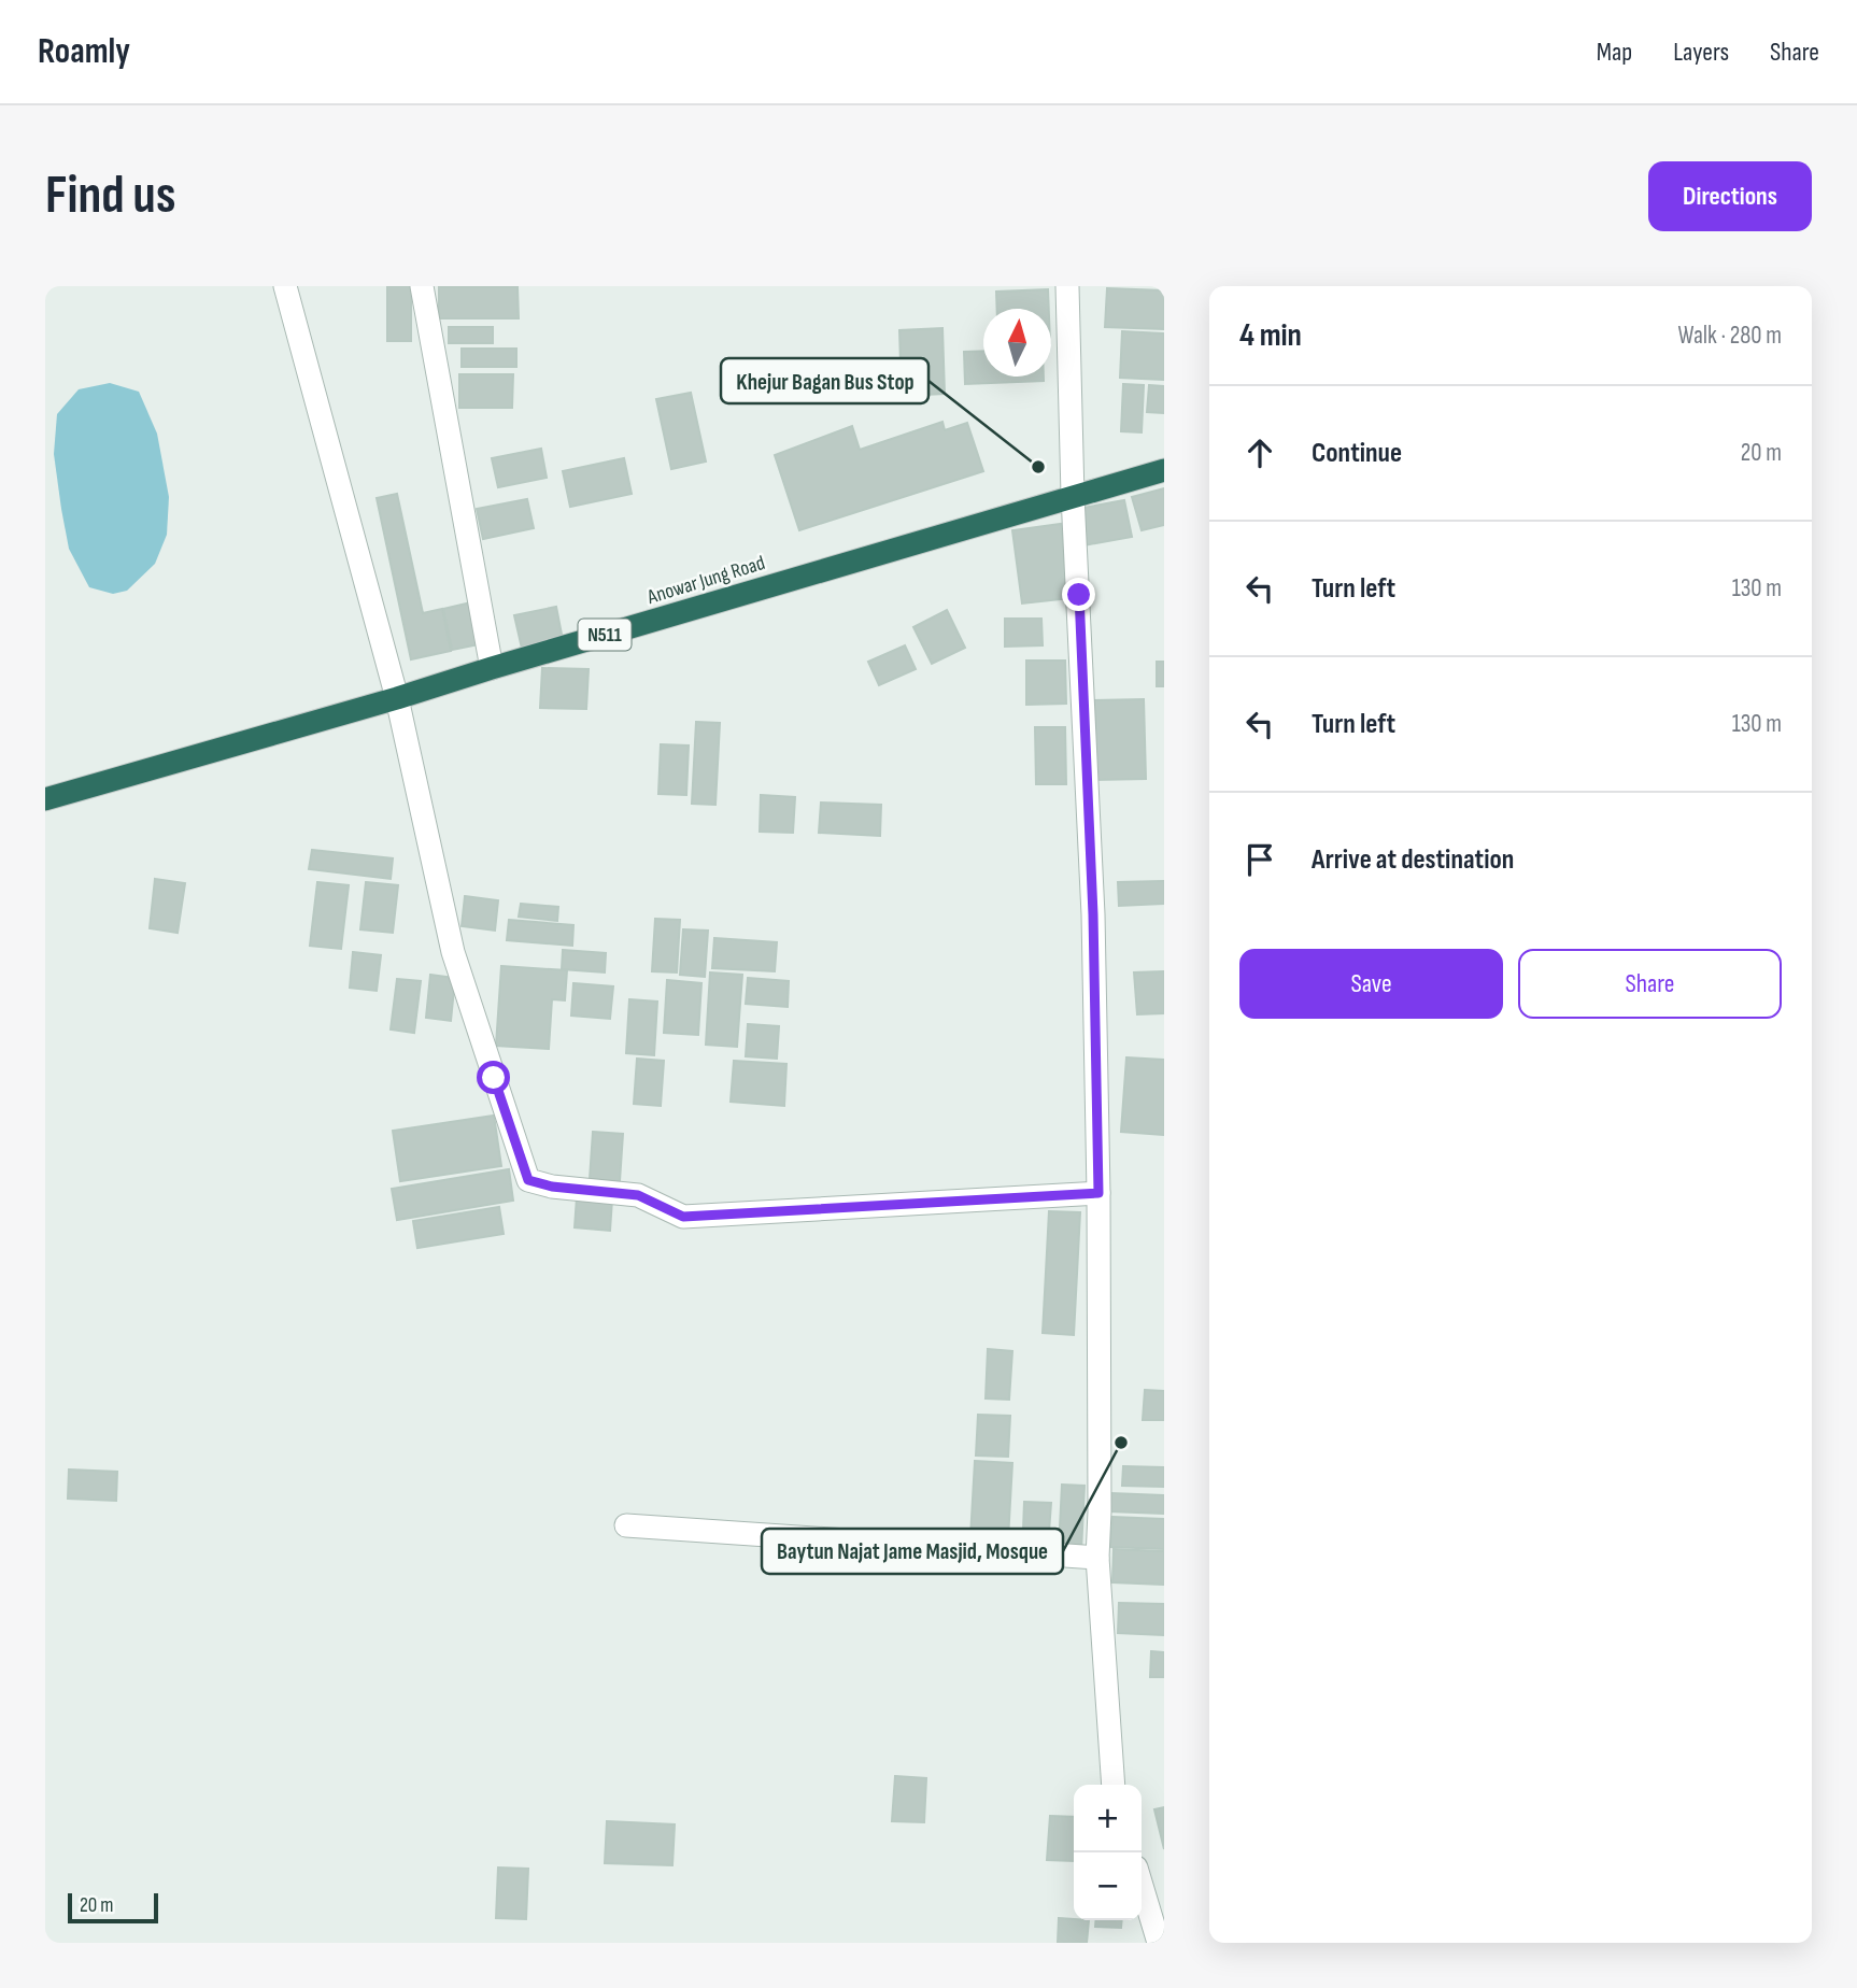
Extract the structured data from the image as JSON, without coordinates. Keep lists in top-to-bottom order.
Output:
{
  "streets": {
    "highway": ["Anowar Jung Road", "N511"]
  },
  "places": ["Khejur Bagan Bus Stop", "Baytun Najat Jame Masjid, Mosque"],
  "scale_bar": "20 m",
  "north": "top",
  "page": {
    "header": "Roamly",
    "nav": ["Map", "Layers", "Share"],
    "buttons": [
      "Directions",
      ["Save", "Share"]
    ],
    "title": "Find us",
    "heading": ["4 min", "Walk · 280 m"],
    "list": [
      ["Continue", "20 m"],
      ["Turn left", "130 m"],
      ["Turn left", "130 m"],
      "Arrive at destination"
    ],
    "map_buttons": ["+", "−"],
    "scale": "20 m"
  }
}
